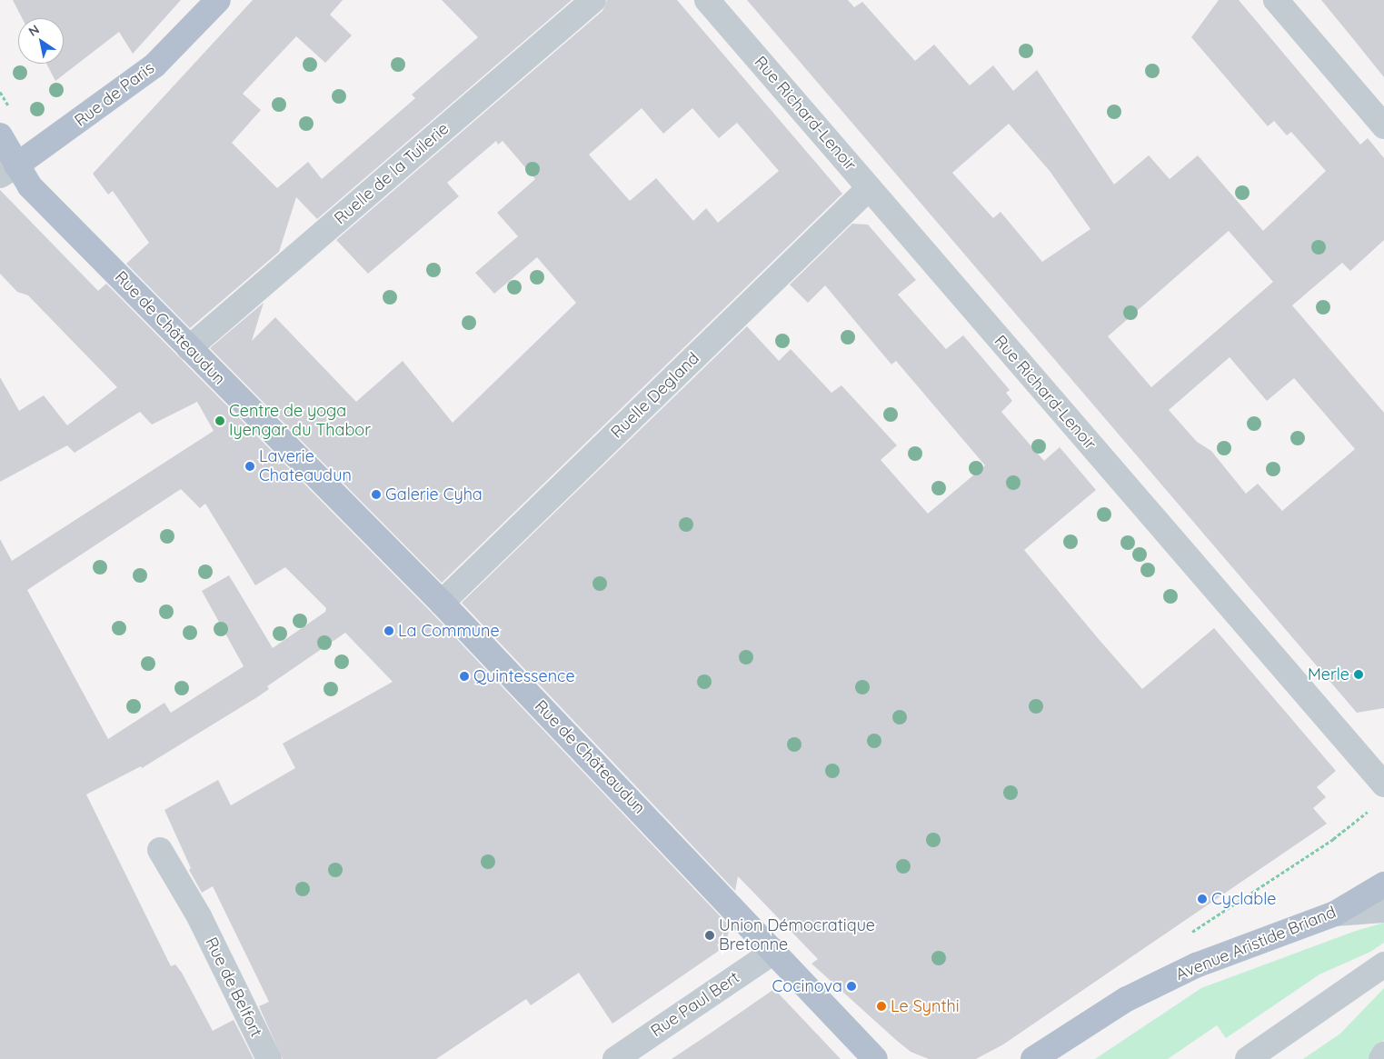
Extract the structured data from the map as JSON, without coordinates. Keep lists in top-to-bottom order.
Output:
{
  "streets": {
    "main road": ["Rue de Paris", "Rue de Châteaudun", "Avenue Aristide Briand"],
    "street": [
      "Rue Richard-Lenoir",
      "Ruelle de la Tuilerie",
      "Ruelle Degland",
      "Rue de Belfort",
      "Rue Paul Bert"
    ]
  },
  "crossings": [
    ["Rue de Paris", "Rue de Châteaudun"],
    ["Rue Richard-Lenoir", "Ruelle Degland"],
    ["Ruelle de la Tuilerie", "Rue de Châteaudun"],
    ["Rue de Châteaudun", "Ruelle Degland"],
    ["Rue de Châteaudun", "Rue Paul Bert"]
  ],
  "places": [
    "Centre de yoga Iyengar du Thabor",
    "Laverie Chateaudun",
    "Galerie Cyha",
    "La Commune",
    "Merle",
    "Quintessence",
    "Cyclable",
    "Union Démocratique Bretonne",
    "Cocinova",
    "Le Synthi"
  ],
  "north": "top left"
}
